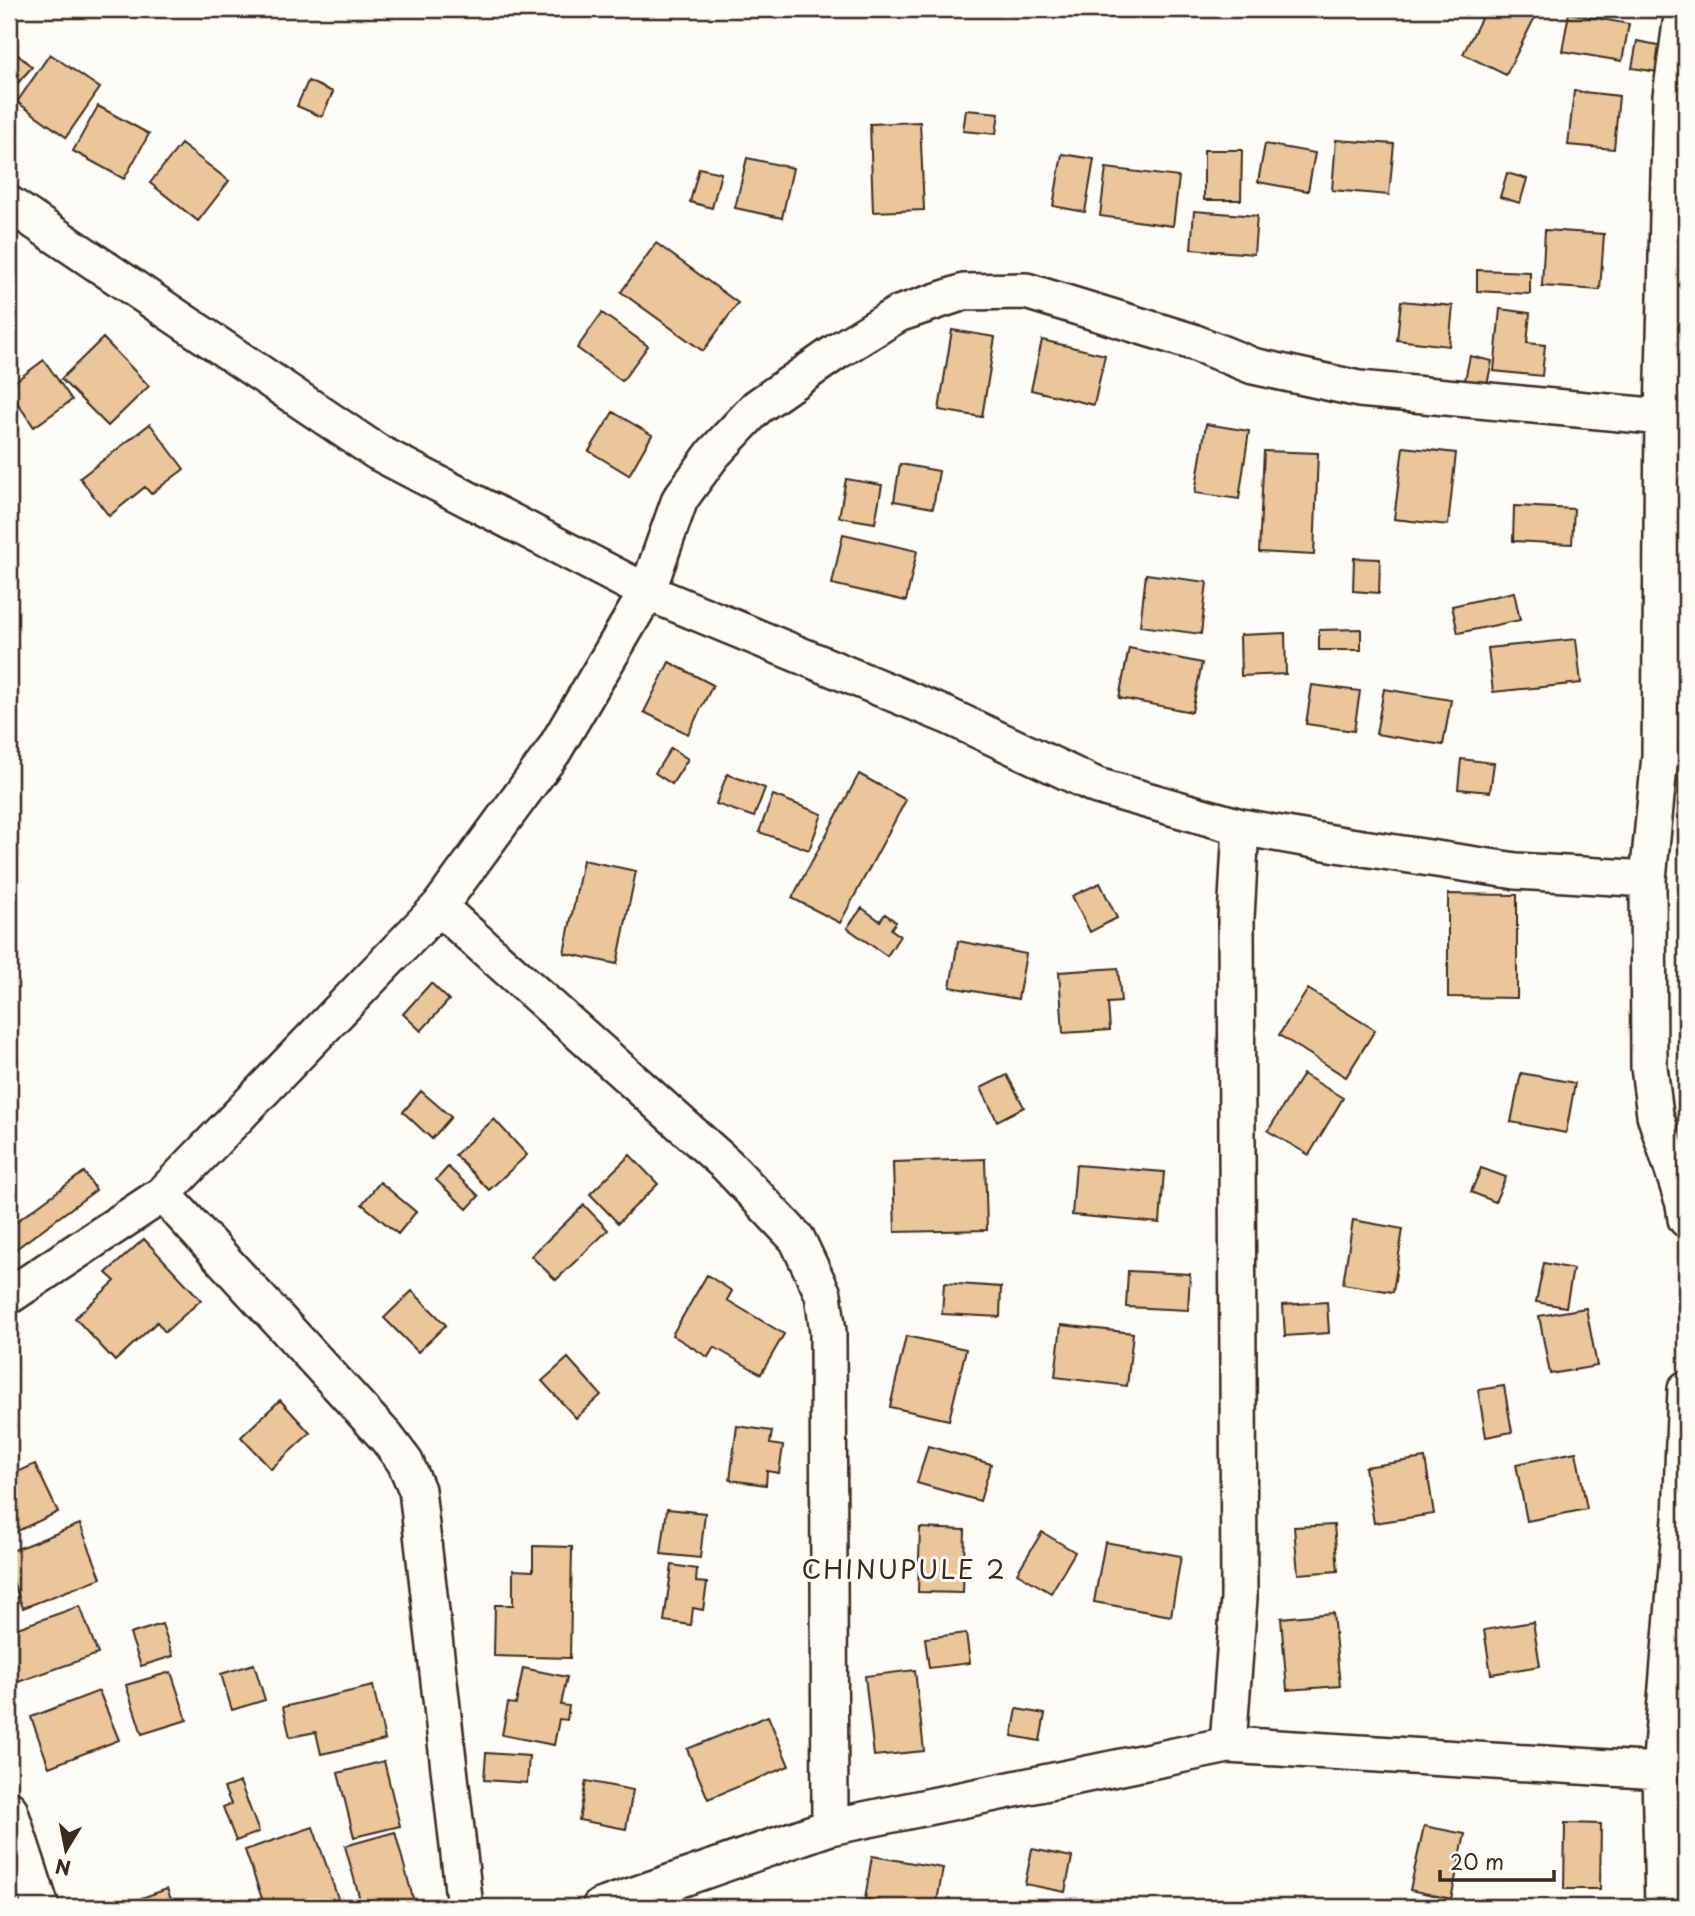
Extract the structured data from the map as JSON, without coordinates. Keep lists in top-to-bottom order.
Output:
{
  "districts": ["CHINUPULE 2"],
  "scale_bar": "20 m",
  "north": "bottom"
}
